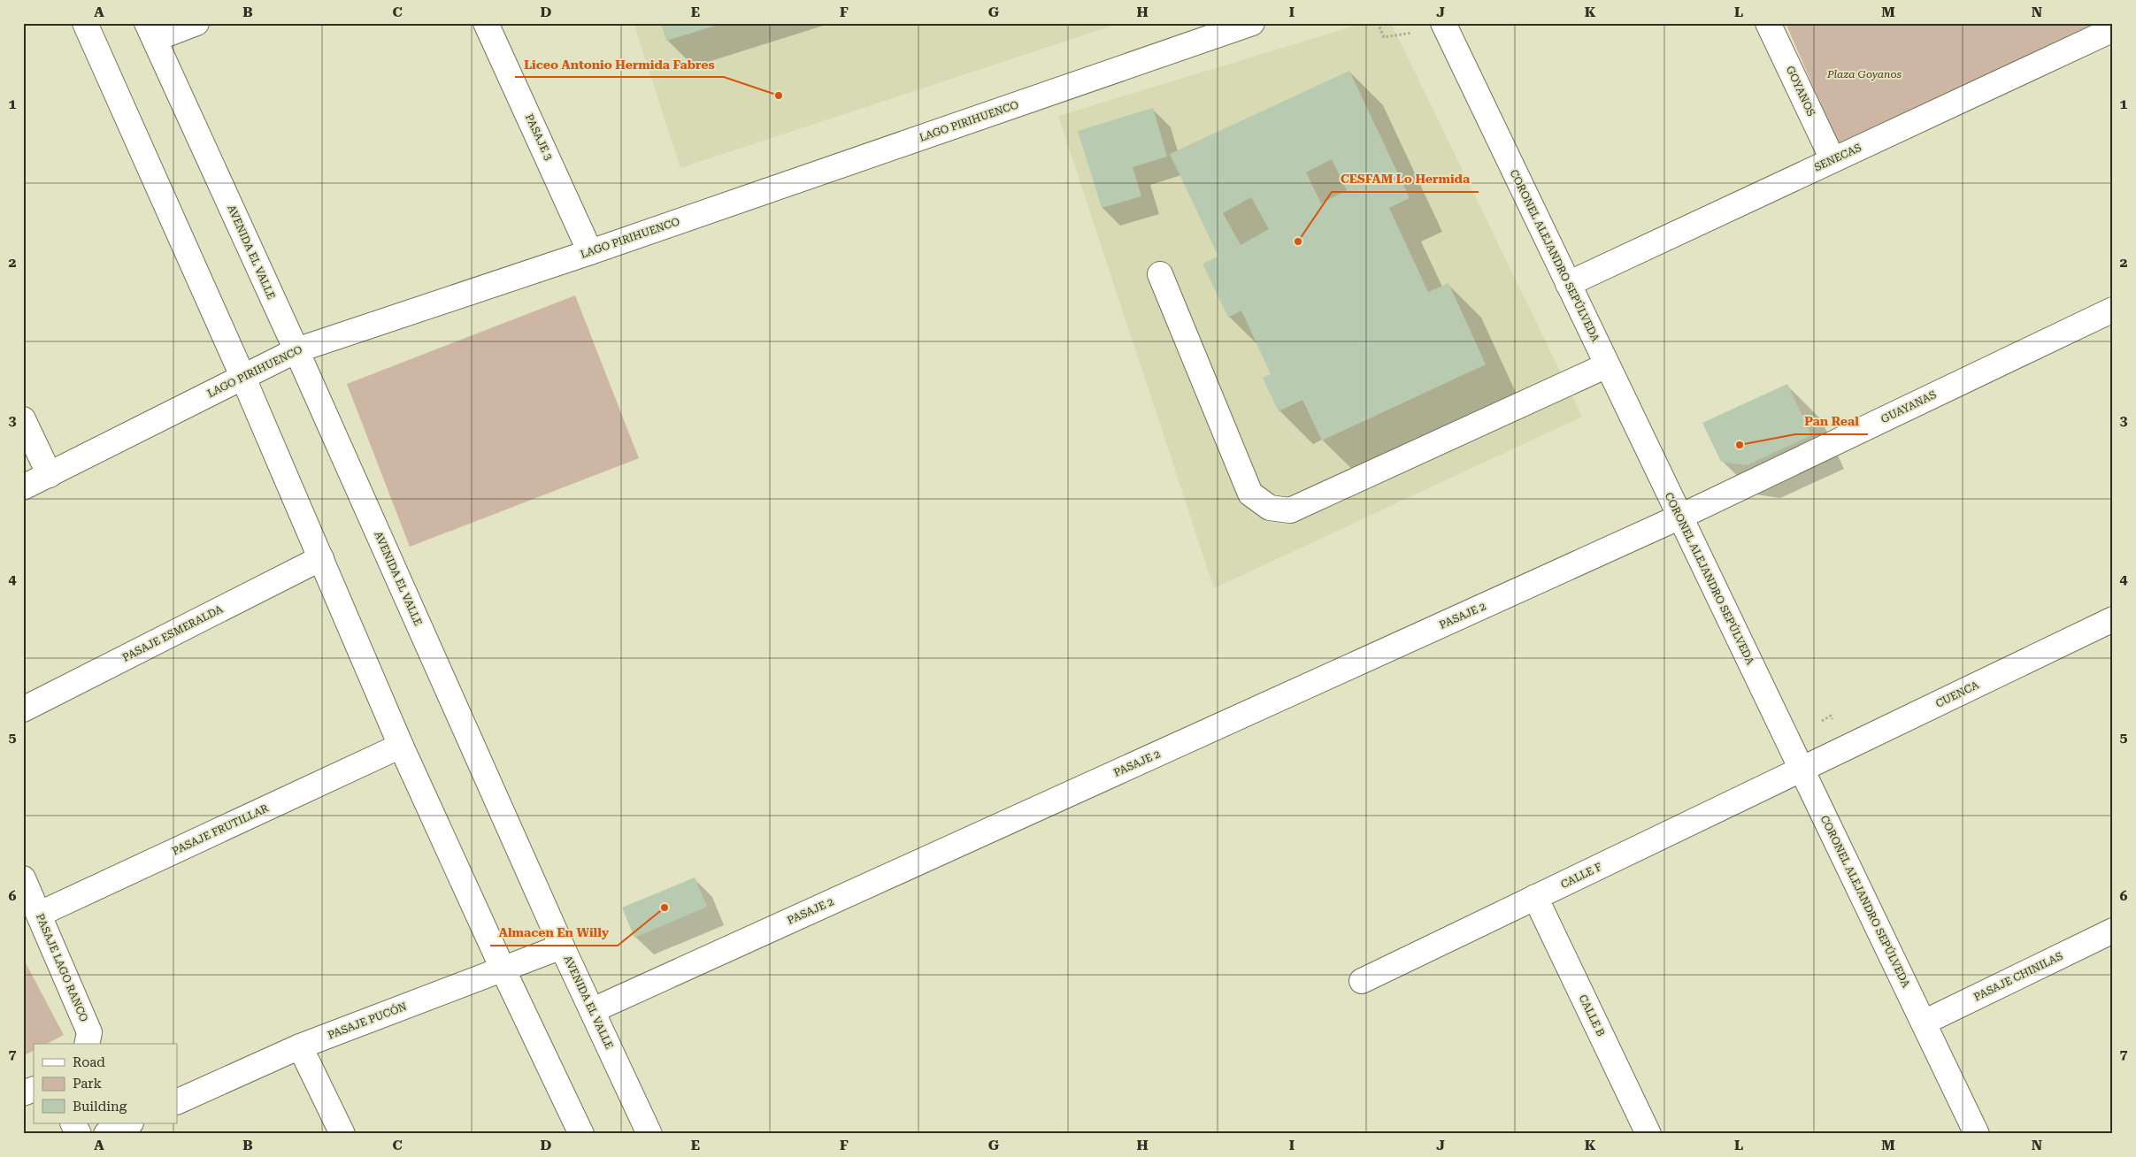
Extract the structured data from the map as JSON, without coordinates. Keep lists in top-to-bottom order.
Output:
{
  "streets": {
    "street": [
      "GOYANOS",
      "LAGO PIRIHUENCO",
      "PASAJE 3",
      "SENECAS",
      "AVENIDA EL VALLE",
      "CORONEL ALEJANDRO SEPÚLVEDA",
      "GUAYANAS",
      "PASAJE 2",
      "PASAJE ESMERALDA",
      "CUENCA",
      "PASAJE FRUTILLAR",
      "CALLE F",
      "PASAJE LAGO RANCO",
      "PASAJE CHINILAS",
      "CALLE B",
      "PASAJE PUCÓN"
    ]
  },
  "crossings": [
    ["GOYANOS", "SENECAS"],
    ["LAGO PIRIHUENCO", "PASAJE 3"],
    ["LAGO PIRIHUENCO", "AVENIDA EL VALLE"],
    ["SENECAS", "CORONEL ALEJANDRO SEPÚLVEDA"],
    ["AVENIDA EL VALLE", "PASAJE 2"],
    ["AVENIDA EL VALLE", "PASAJE PUCÓN"],
    ["CORONEL ALEJANDRO SEPÚLVEDA", "GUAYANAS"],
    ["CORONEL ALEJANDRO SEPÚLVEDA", "PASAJE 2"],
    ["CORONEL ALEJANDRO SEPÚLVEDA", "CUENCA"],
    ["CORONEL ALEJANDRO SEPÚLVEDA", "CALLE F"],
    ["CORONEL ALEJANDRO SEPÚLVEDA", "PASAJE CHINILAS"],
    ["GUAYANAS", "PASAJE 2"],
    ["CUENCA", "CALLE F"],
    ["PASAJE FRUTILLAR", "PASAJE LAGO RANCO"],
    ["CALLE F", "CALLE B"]
  ],
  "parks": ["Plaza Goyanos"],
  "places": [
    "Liceo Antonio Hermida Fabres",
    "CESFAM Lo Hermida",
    "Pan Real",
    "Almacen En Willy"
  ],
  "legend": ["Road", "Park", "Building"],
  "grid": {
    "columns": [
      "A",
      "B",
      "C",
      "D",
      "E",
      "F",
      "G",
      "H",
      "I",
      "J",
      "K",
      "L",
      "M",
      "N"
    ],
    "rows": [
      "1",
      "2",
      "3",
      "4",
      "5",
      "6",
      "7"
    ]
  }
}
